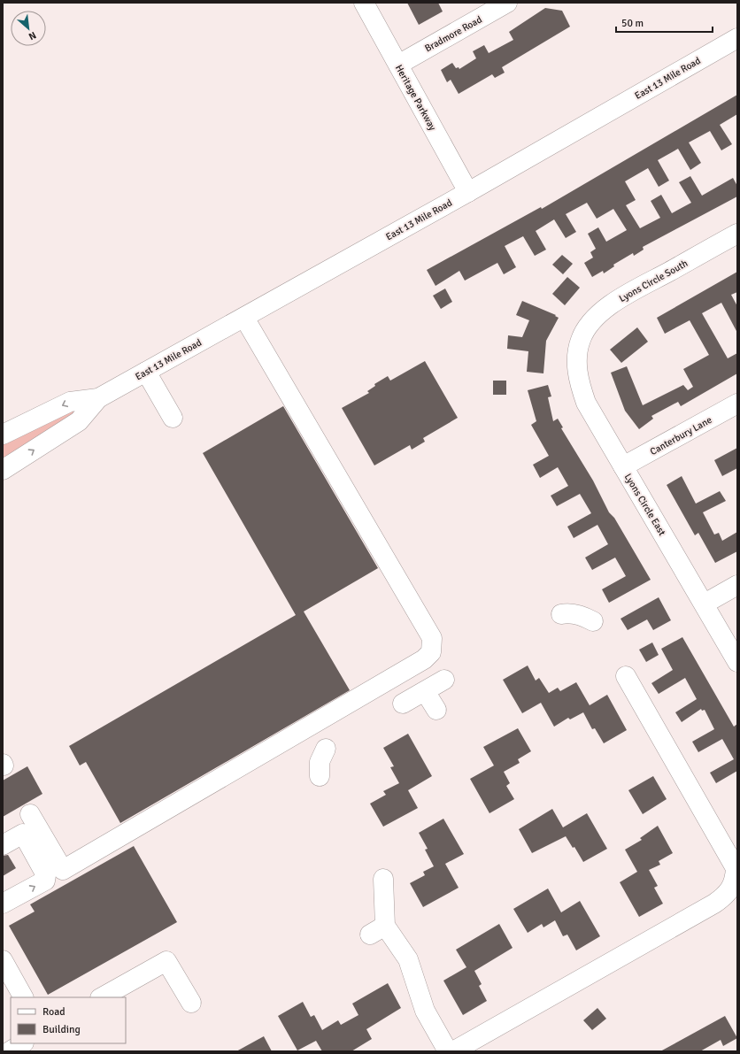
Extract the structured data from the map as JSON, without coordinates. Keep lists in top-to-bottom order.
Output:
{
  "streets": {
    "street": [
      "Bradmore Road",
      "East 13 Mile Road",
      "Heritage Parkway",
      "Lyons Circle South",
      "Canterbury Lane",
      "Lyons Circle East"
    ]
  },
  "crossings": [
    ["Bradmore Road", "Heritage Parkway"],
    ["East 13 Mile Road", "Heritage Parkway"],
    ["Lyons Circle South", "Lyons Circle East"],
    ["Canterbury Lane", "Lyons Circle East"]
  ],
  "legend": ["Road", "Building"],
  "scale_bar": "50 m",
  "north": "bottom right"
}
